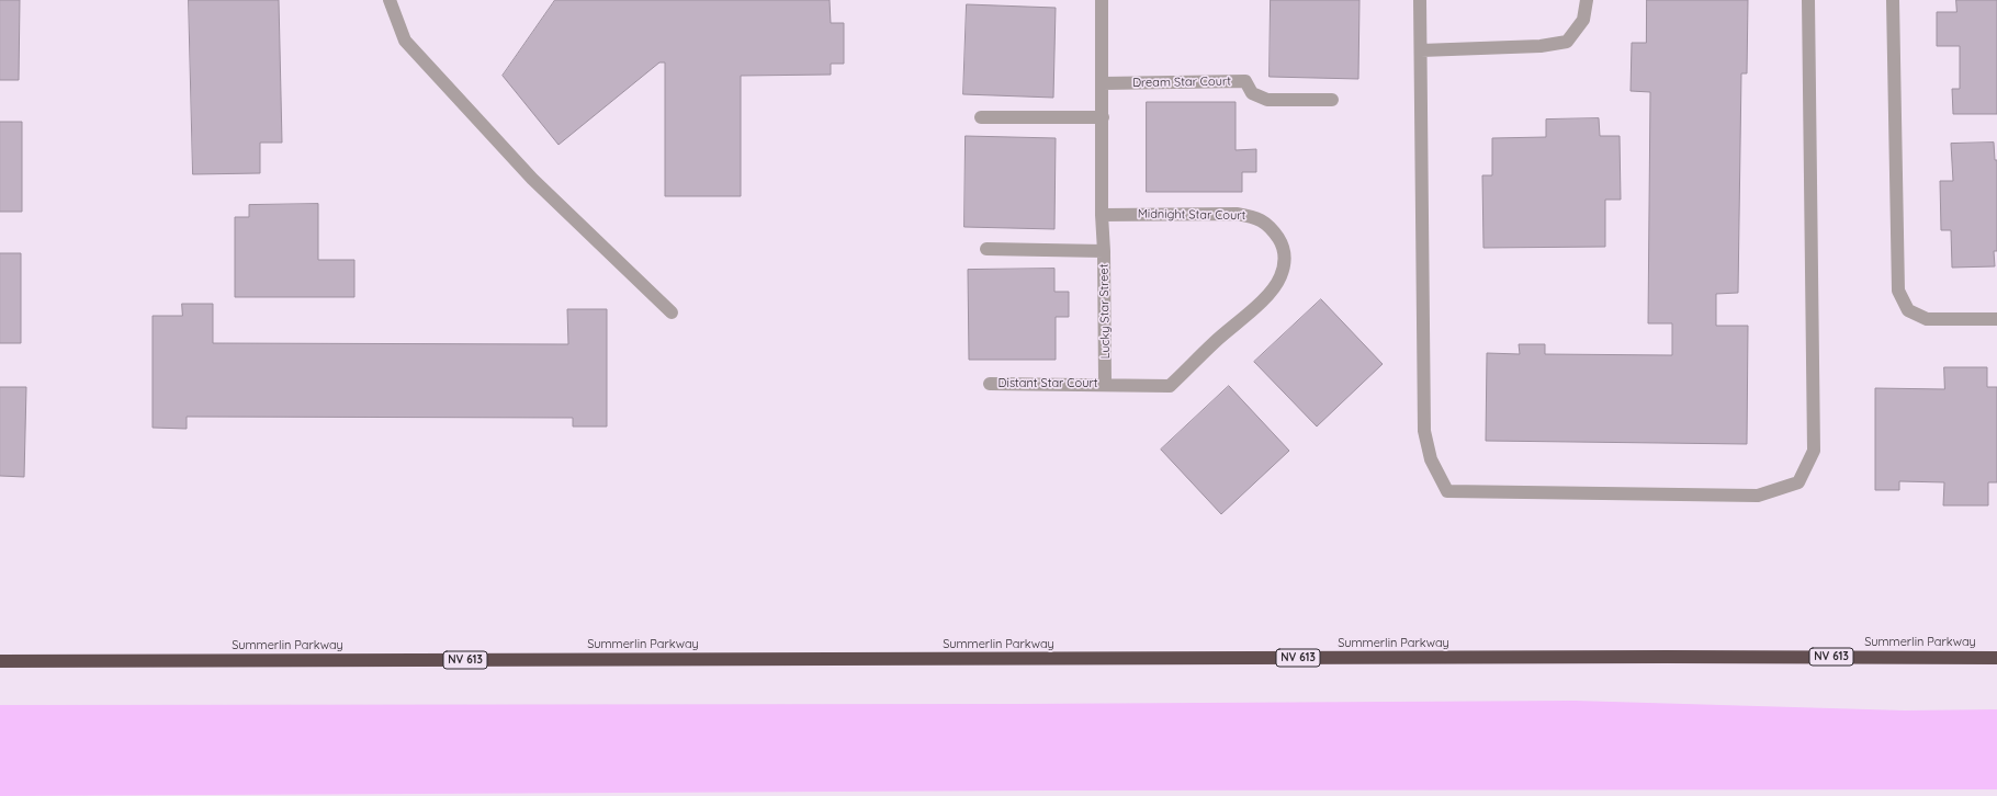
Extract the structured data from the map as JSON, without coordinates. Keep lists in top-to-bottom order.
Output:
{
  "streets": {
    "highway": ["Summerlin Parkway", "NV 613"],
    "street": [
      "Dream Star Court",
      "Midnight Star Court",
      "Lucky Star Street",
      "Distant Star Court"
    ]
  },
  "crossings": [
    ["Dream Star Court", "Lucky Star Street"],
    ["Midnight Star Court", "Lucky Star Street"],
    ["Midnight Star Court", "Distant Star Court"],
    ["Lucky Star Street", "Distant Star Court"]
  ]
}
